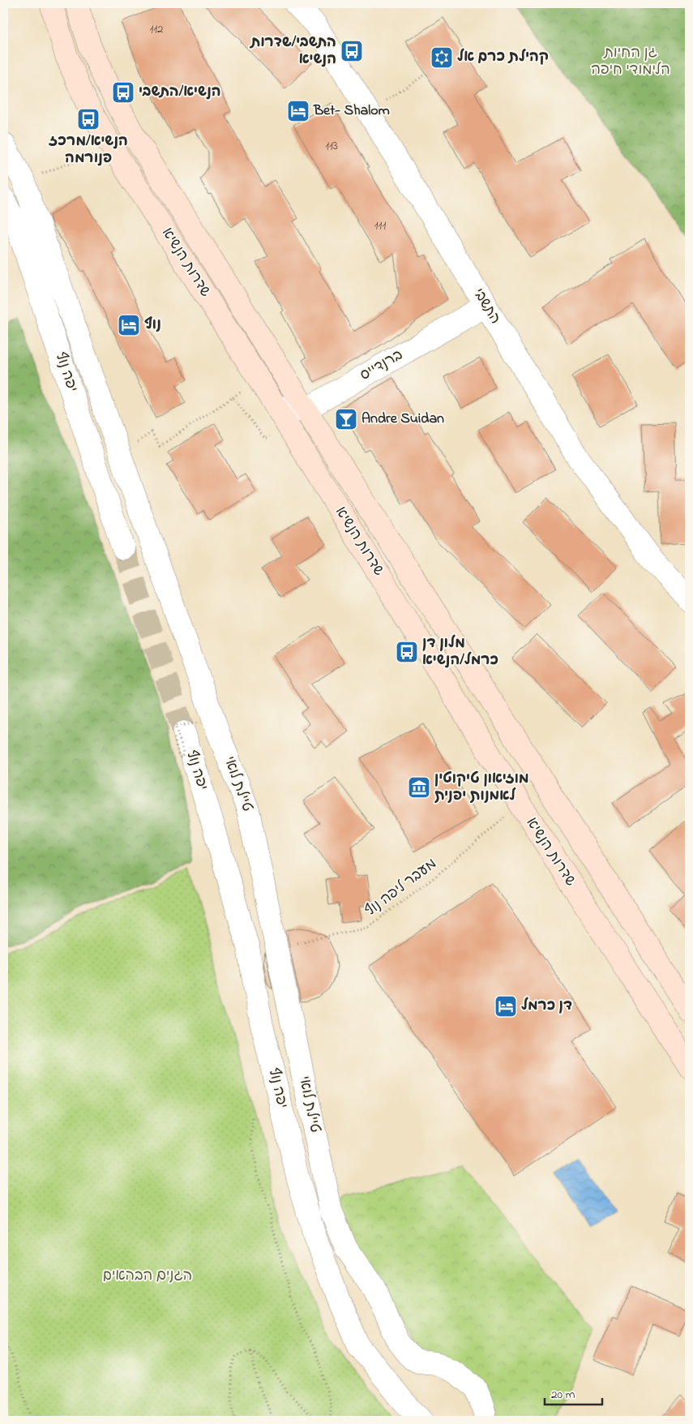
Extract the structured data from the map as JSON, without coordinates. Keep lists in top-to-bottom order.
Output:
{
  "streets": {
    "street": [
      "שדרות הנשיא",
      "התשבי",
      "ברנדייס",
      "יפה נוף",
      "טיילת לואי"
    ],
    "path": ["מעבר ליפה נוף"]
  },
  "crossings": [
    ["שדרות הנשיא", "ברנדייס"],
    ["התשבי", "ברנדייס"],
    ["יפה נוף", "טיילת לואי"],
    ["טיילת לואי", "מעבר ליפה נוף"]
  ],
  "parks": ["גן החיות הלימודי חיפה", "הגנים הבהאים"],
  "places": {
    "bus stop": [
      "התשבי/שדרות הנשיא",
      "הנשיא/התשבי",
      "הנשיא/מרכז פנורמה",
      "מלון דן כרמל/הנשיא"
    ],
    "synagogue": ["קהילת כרם אל"],
    "hotel": ["Bet- Shalom", "נוף", "דן כרמל"],
    "bar": ["Andre Suidan"],
    "museum": ["מוזיאון טיקוטין לאמנות יפנית"]
  },
  "house_numbers": ["112", "113", "111"],
  "scale_bar": "20 m"
}
